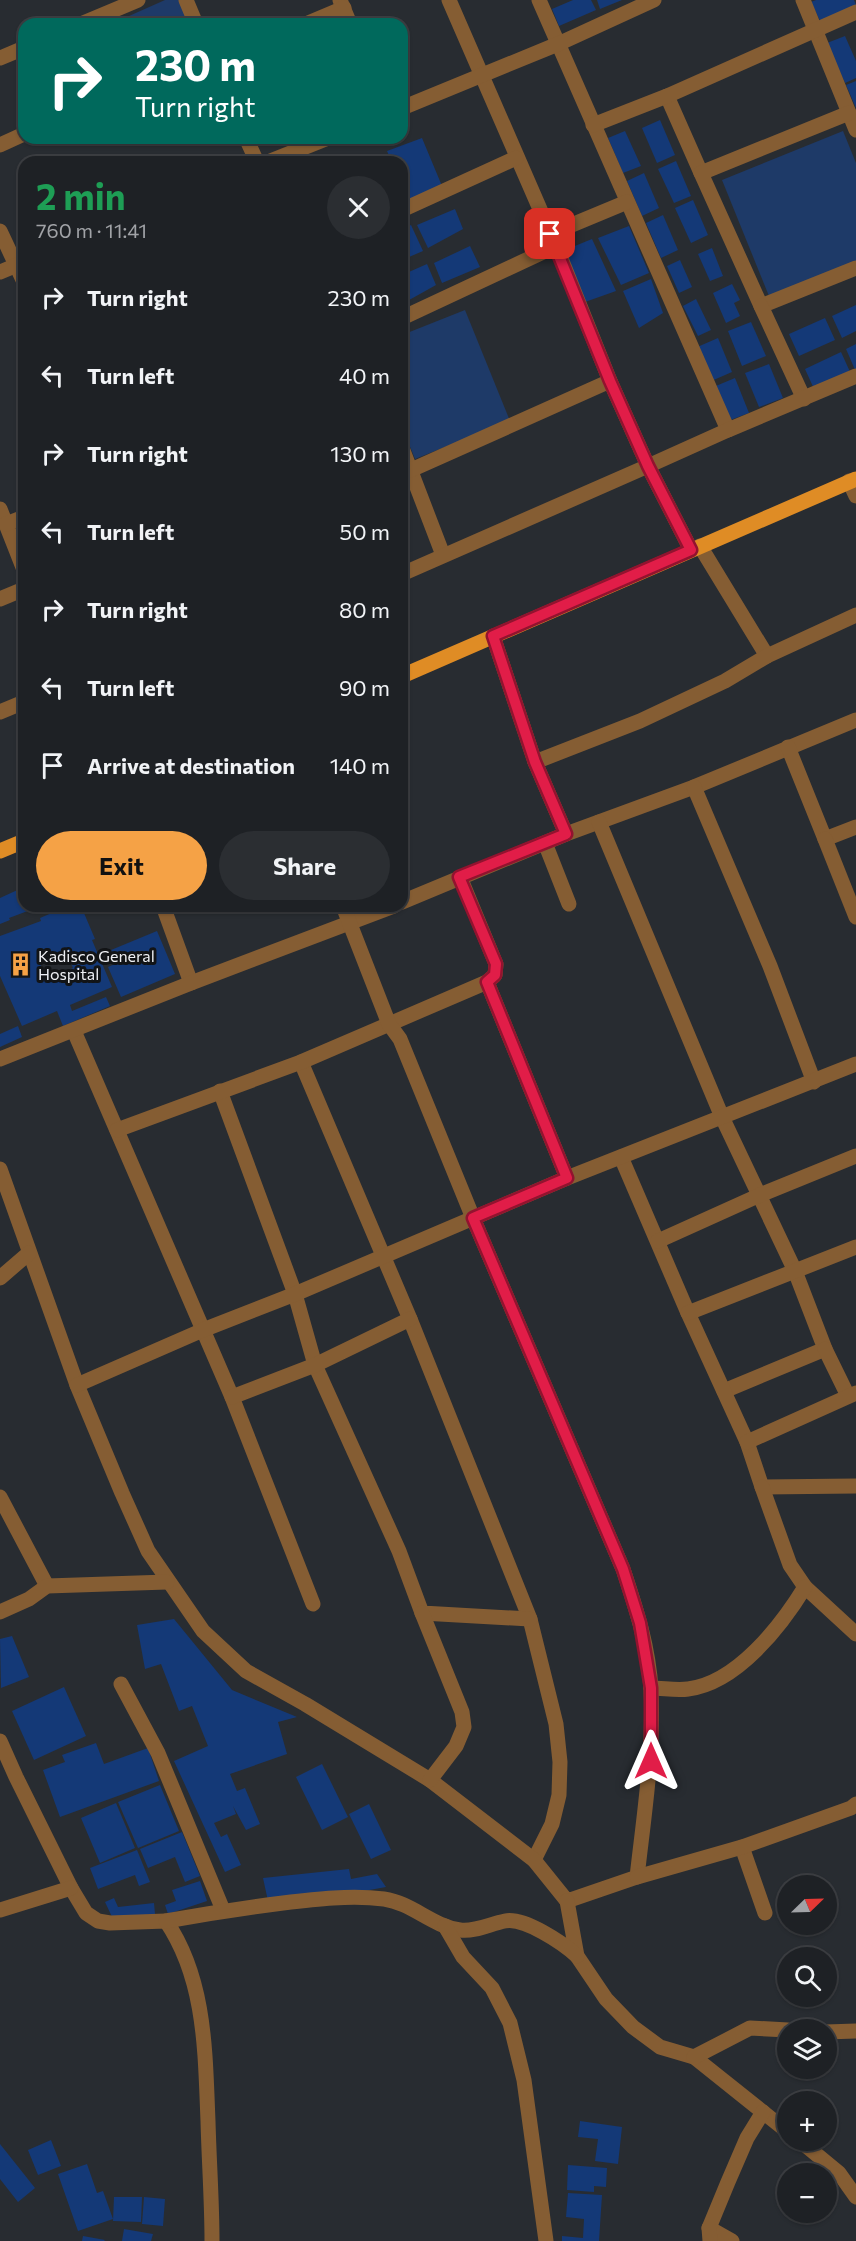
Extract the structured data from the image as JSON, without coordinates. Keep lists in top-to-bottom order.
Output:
{
  "places": {
    "building": ["Kadisco General Hospital"]
  },
  "north": "top right",
  "page": {
    "turn": ["230 m", "Turn right"],
    "heading": ["2 min", "760 m · 11:41"],
    "list": [
      {
        "name": "Turn right",
        "value": "230 m"
      },
      {
        "name": "Turn left",
        "value": "40 m"
      },
      {
        "name": "Turn right",
        "value": "130 m"
      },
      {
        "name": "Turn left",
        "value": "50 m"
      },
      {
        "name": "Turn right",
        "value": "80 m"
      },
      {
        "name": "Turn left",
        "value": "90 m"
      },
      {
        "name": "Arrive at destination",
        "value": "140 m"
      }
    ],
    "buttons": ["Exit", "Share"],
    "map_buttons": ["+", "−"]
  }
}
